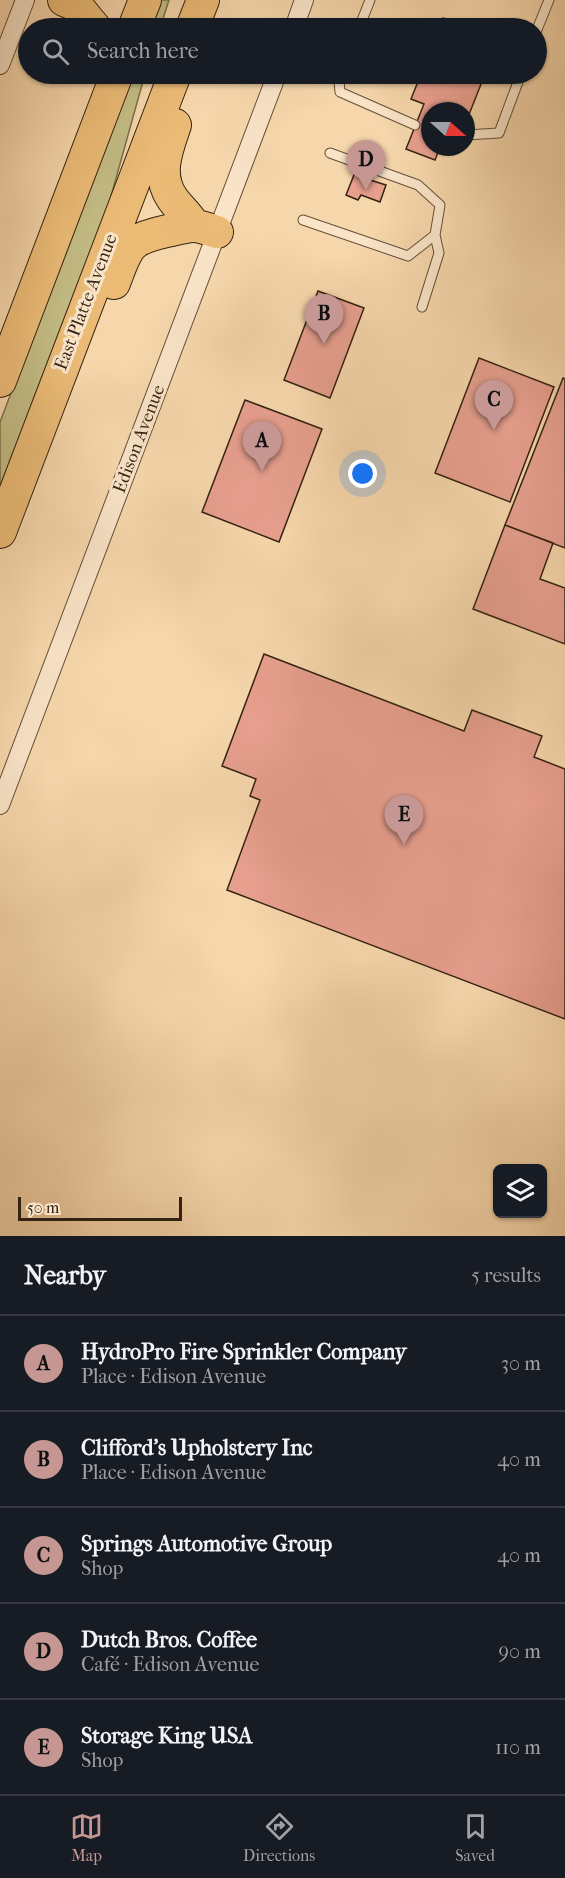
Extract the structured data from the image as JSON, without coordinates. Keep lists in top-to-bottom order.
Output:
{
  "streets": {
    "highway": ["East Platte Avenue"],
    "street": ["Edison Avenue"]
  },
  "scale_bar": "50 m",
  "north": "right",
  "page": {
    "search": "Search here",
    "pins": [
      "D",
      "B",
      "C",
      "A",
      "E"
    ],
    "scale": "50 m",
    "heading": ["Nearby", "5 results"],
    "list": [
      {
        "mark": "A",
        "name": "HydroPro Fire Sprinkler Company",
        "note": "Place · Edison Avenue",
        "value": "30 m"
      },
      {
        "mark": "B",
        "name": "Clifford's Upholstery Inc",
        "note": "Place · Edison Avenue",
        "value": "40 m"
      },
      {
        "mark": "C",
        "name": "Springs Automotive Group",
        "note": "Shop",
        "value": "40 m"
      },
      {
        "mark": "D",
        "name": "Dutch Bros. Coffee",
        "note": "Café · Edison Avenue",
        "value": "90 m"
      },
      {
        "mark": "E",
        "name": "Storage King USA",
        "note": "Shop",
        "value": "110 m"
      }
    ],
    "nav": ["Map", "Directions", "Saved"]
  }
}
